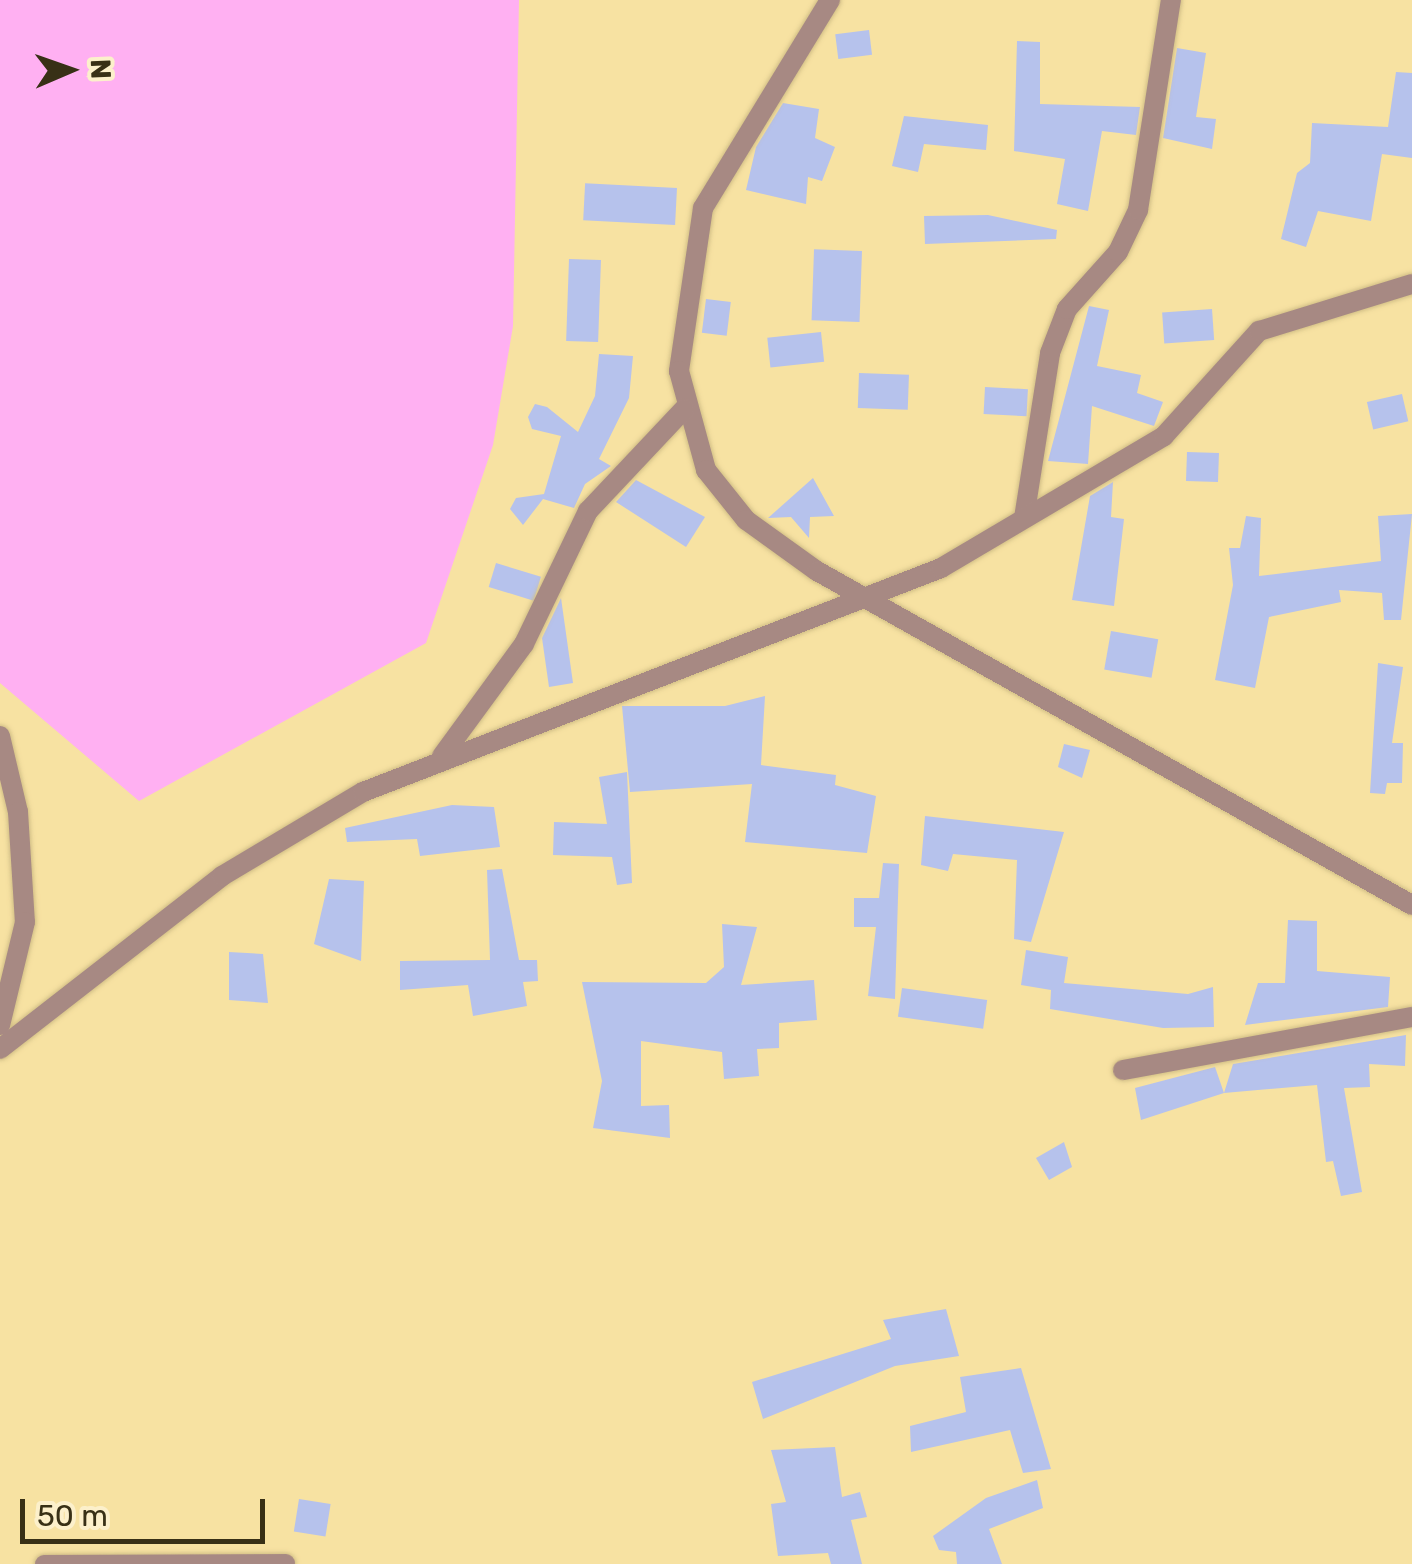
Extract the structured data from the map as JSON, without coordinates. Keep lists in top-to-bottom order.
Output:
{
  "scale_bar": "50 m",
  "north": "right"
}
